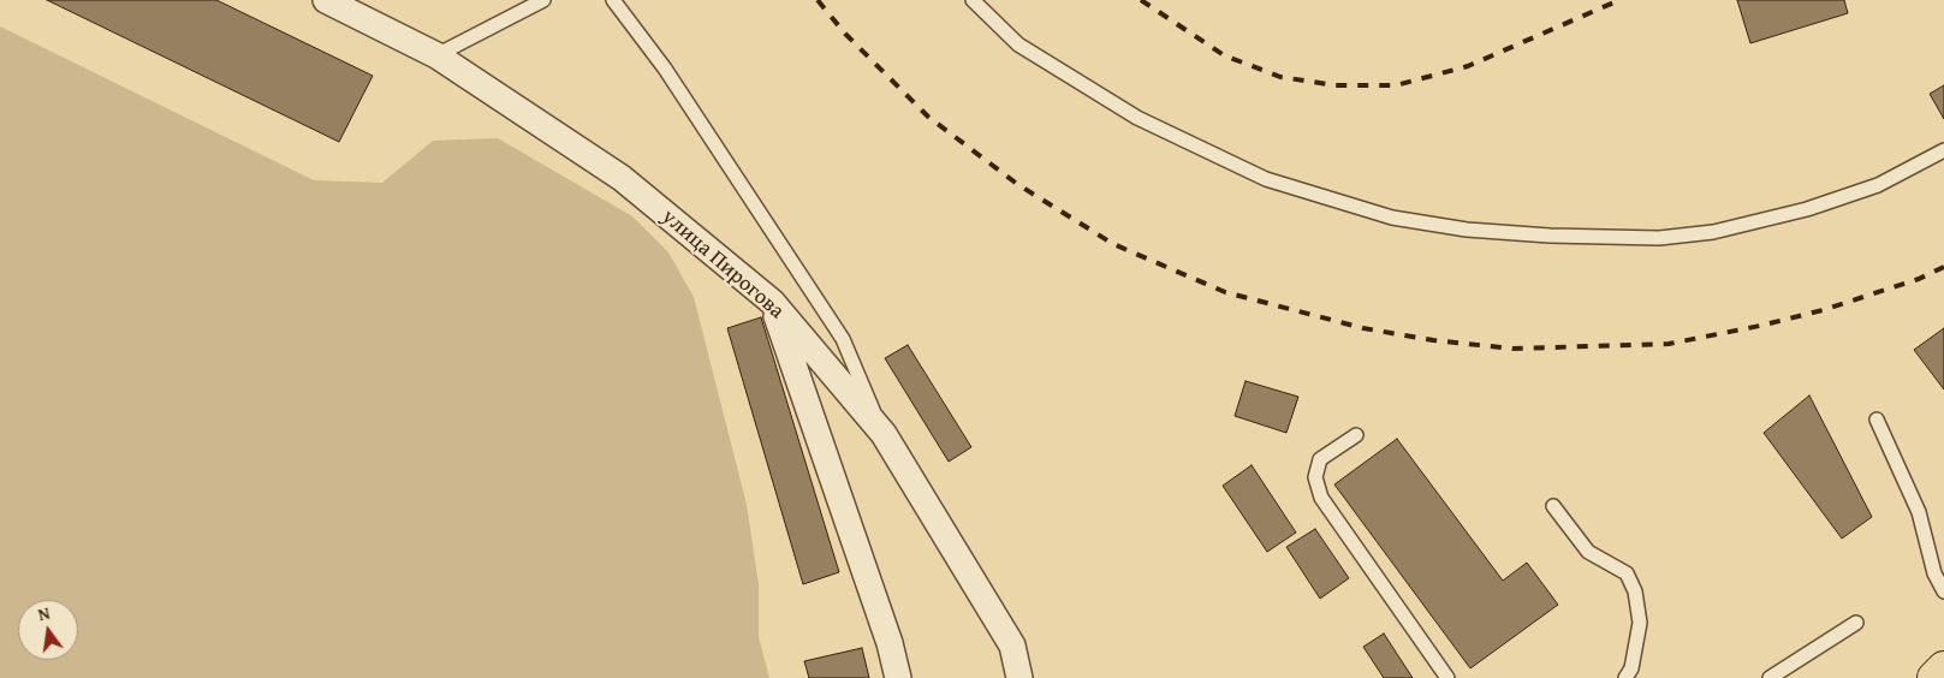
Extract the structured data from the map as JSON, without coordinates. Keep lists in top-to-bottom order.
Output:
{
  "streets": {
    "street": ["улица Пирогова"]
  },
  "north": "top"
}
